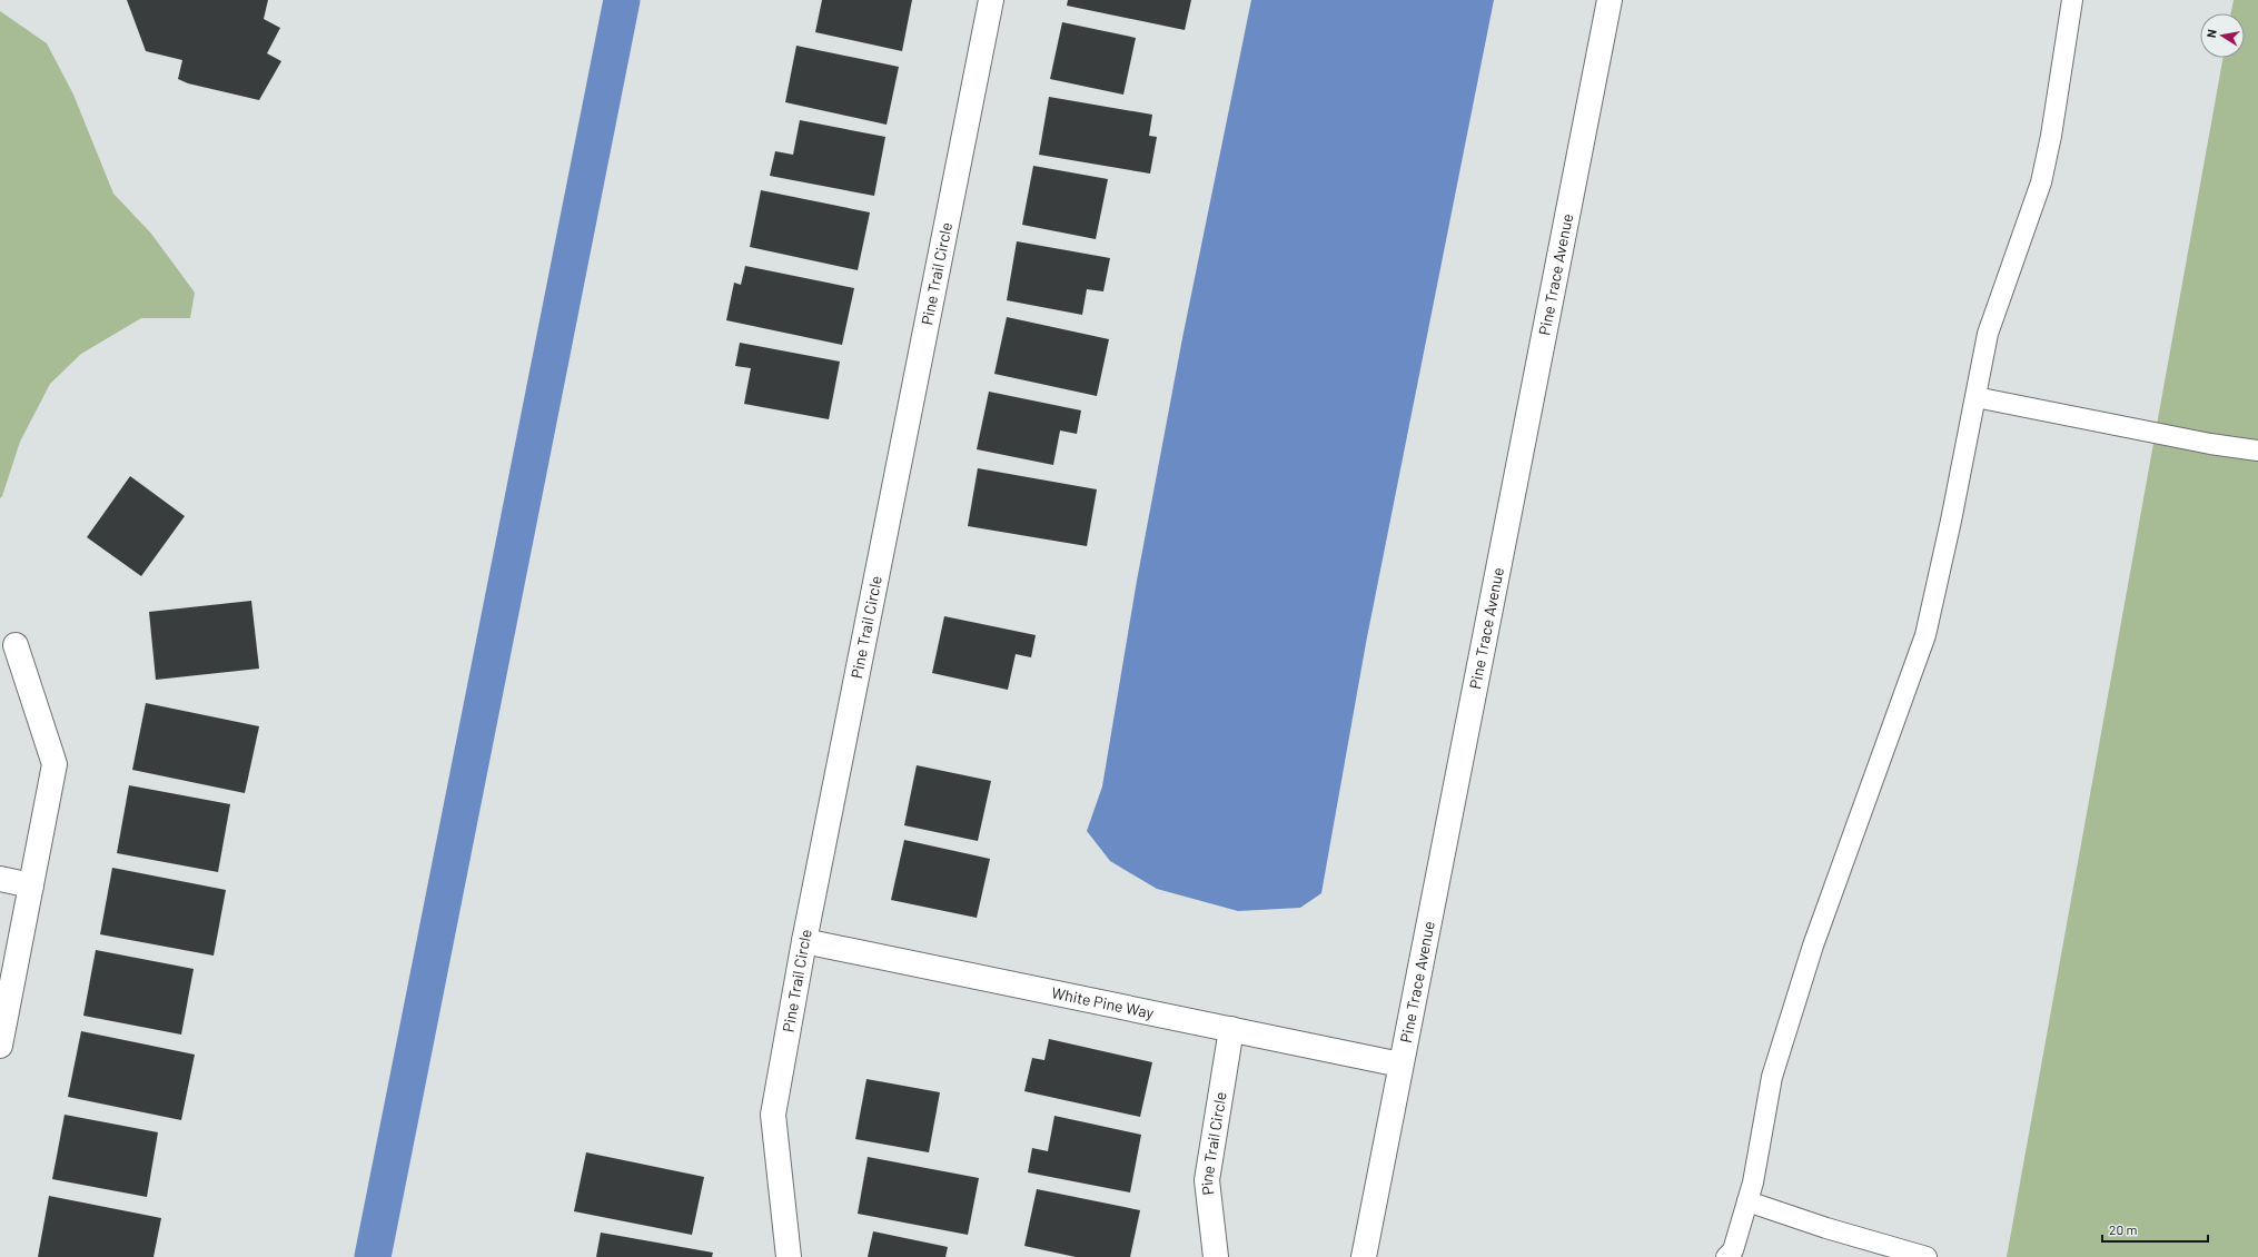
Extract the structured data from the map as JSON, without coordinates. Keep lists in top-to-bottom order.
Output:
{
  "streets": {
    "street": ["Pine Trail Circle", "Pine Trace Avenue", "White Pine Way"]
  },
  "crossings": [
    ["Pine Trail Circle", "White Pine Way"],
    ["Pine Trace Avenue", "White Pine Way"]
  ],
  "scale_bar": "20 m",
  "north": "left"
}
